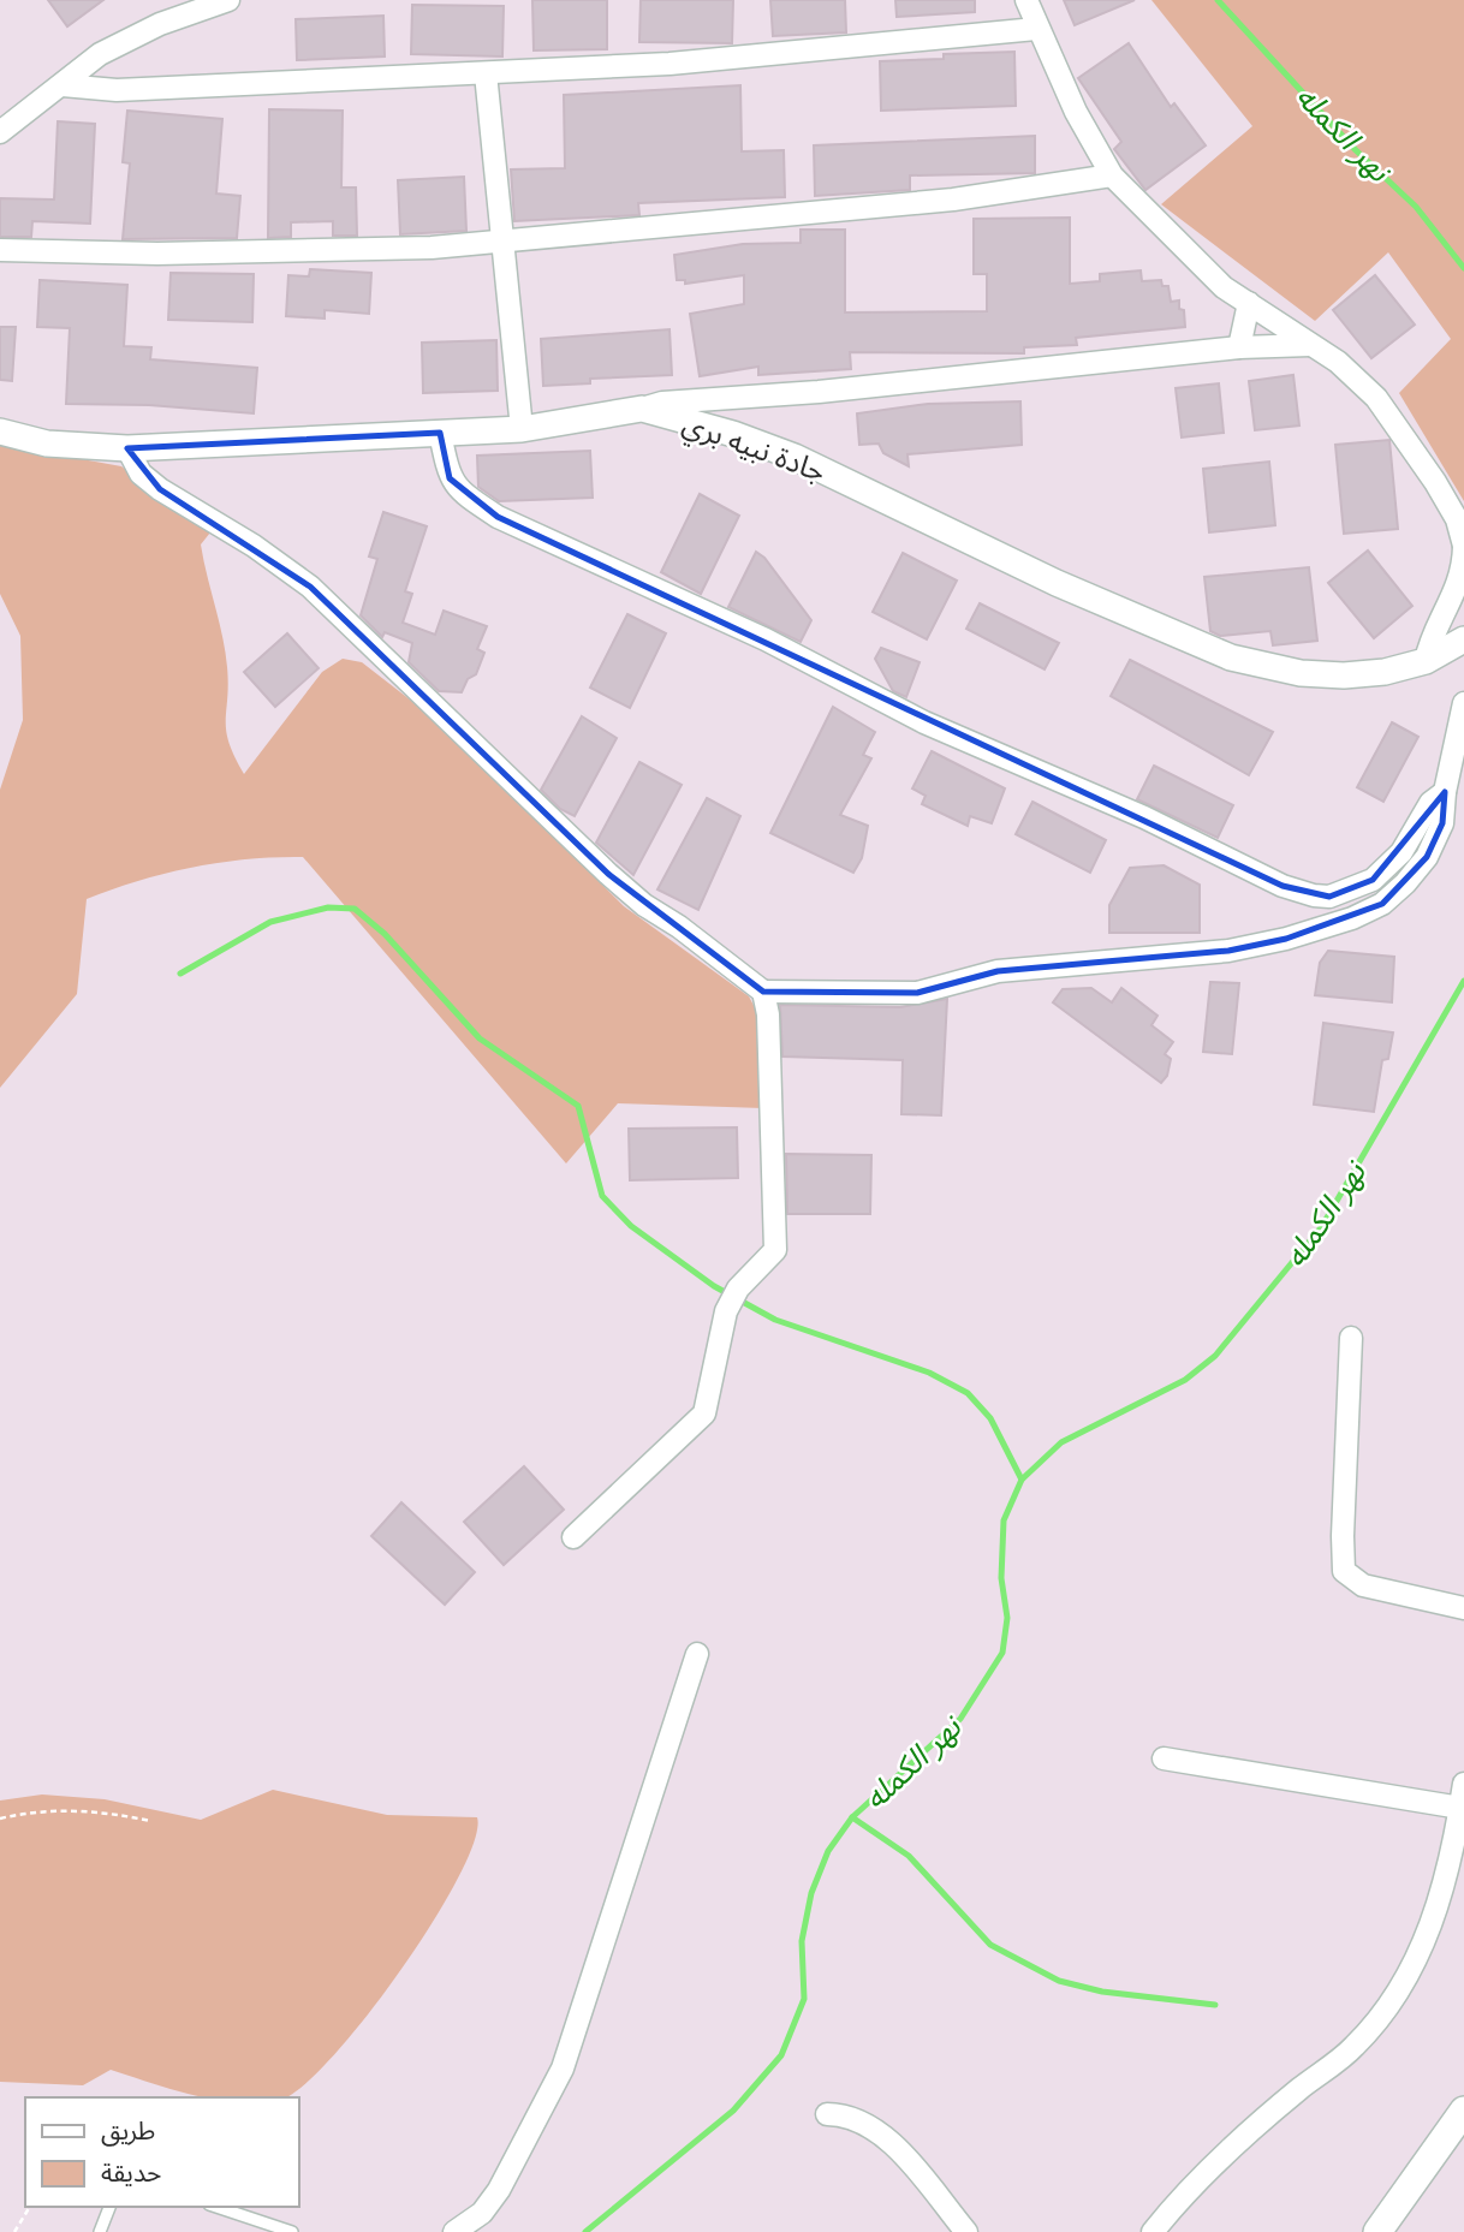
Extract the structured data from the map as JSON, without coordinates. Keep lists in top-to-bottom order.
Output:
{
  "streets": {
    "street": ["جادة نبيه بري"]
  },
  "water": ["نهر الكمله"],
  "legend": ["طريق", "حديقة"]
}
